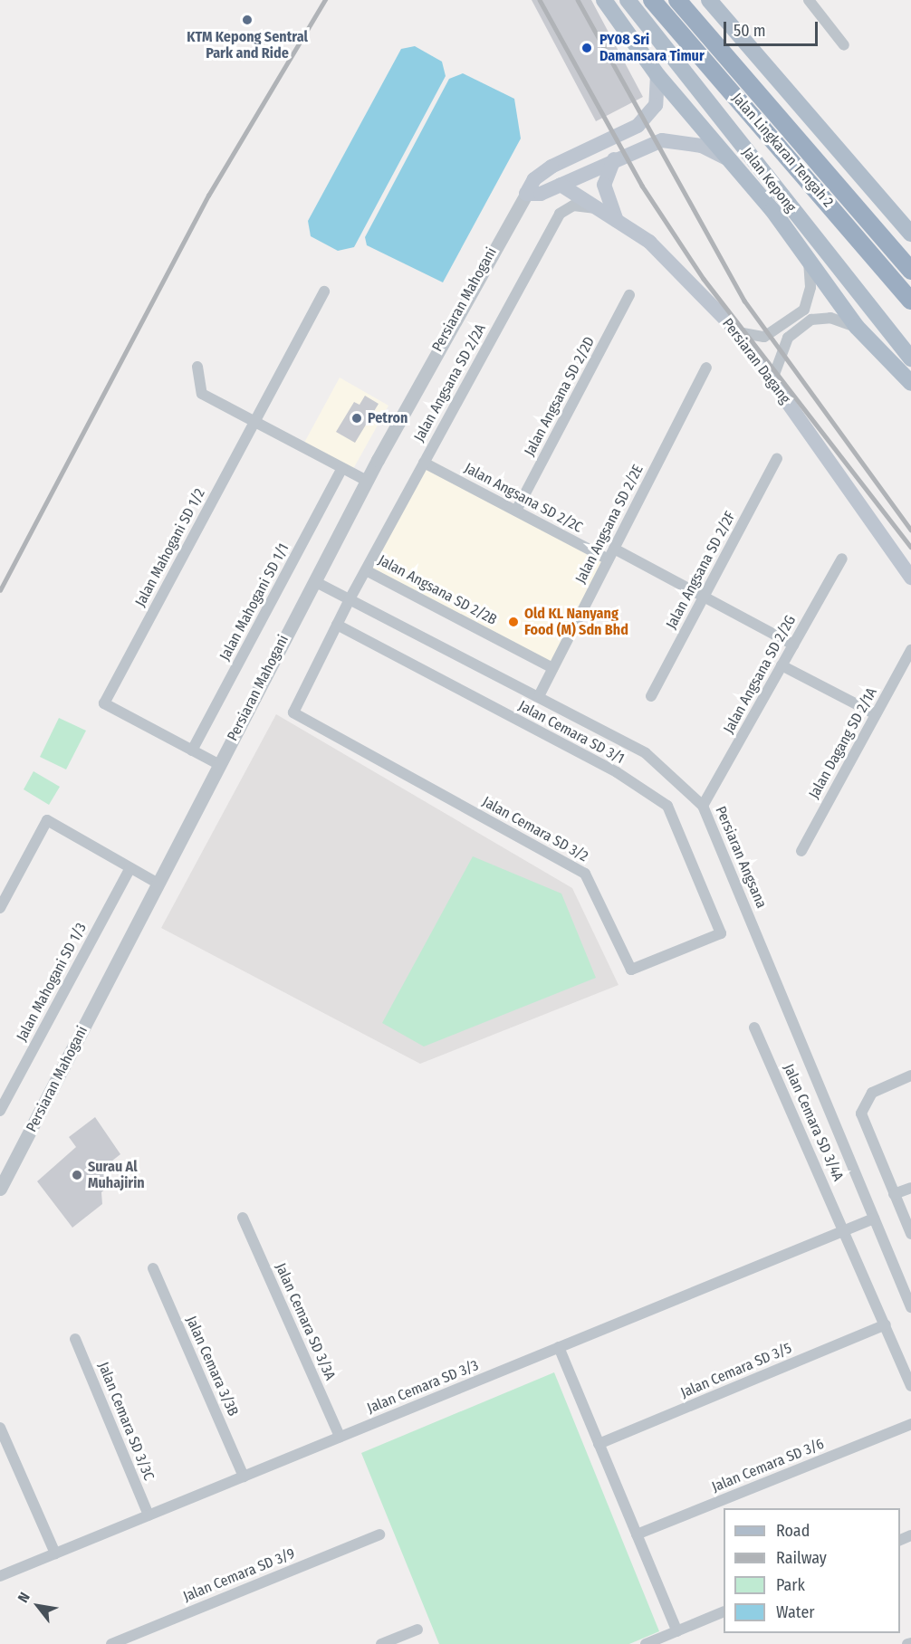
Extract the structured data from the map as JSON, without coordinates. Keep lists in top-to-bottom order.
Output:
{
  "streets": {
    "highway": ["Jalan Lingkaran Tengah 2"],
    "main road": ["Jalan Kepong", "Persiaran Mahogani", "Persiaran Dagang"],
    "street": [
      "Jalan Angsana SD 2/2A",
      "Jalan Angsana SD 2/2D",
      "Jalan Angsana SD 2/2C",
      "Jalan Angsana SD 2/2E",
      "Jalan Mahogani SD 1/2",
      "Jalan Angsana SD 2/2F",
      "Jalan Angsana SD 2/2B",
      "Jalan Mahogani SD 1/1",
      "Jalan Angsana SD 2/2G",
      "Jalan Cemara SD 3/1",
      "Jalan Dagang SD 2/1A",
      "Jalan Cemara SD 3/2",
      "Persiaran Angsana",
      "Jalan Mahogani SD 1/3",
      "Jalan Cemara SD 3/4A",
      "Jalan Cemara SD 3/3A",
      "Jalan Cemara 3/3B",
      "Jalan Cemara SD 3/5",
      "Jalan Cemara SD 3/3",
      "Jalan Cemara SD 3/3C",
      "Jalan Cemara SD 3/6",
      "Jalan Cemara SD 3/9"
    ]
  },
  "crossings": [
    ["Persiaran Mahogani", "Jalan Mahogani SD 1/2"],
    ["Persiaran Mahogani", "Persiaran Angsana"],
    ["Persiaran Dagang", "Jalan Angsana SD 2/2A"],
    ["Jalan Angsana SD 2/2A", "Jalan Angsana SD 2/2C"],
    ["Jalan Angsana SD 2/2A", "Jalan Angsana SD 2/2B"],
    ["Jalan Angsana SD 2/2A", "Jalan Cemara SD 3/1"],
    ["Jalan Angsana SD 2/2A", "Jalan Cemara SD 3/2"],
    ["Jalan Angsana SD 2/2A", "Persiaran Angsana"],
    ["Jalan Angsana SD 2/2D", "Jalan Angsana SD 2/2C"],
    ["Jalan Angsana SD 2/2C", "Jalan Angsana SD 2/2E"],
    ["Jalan Angsana SD 2/2E", "Jalan Angsana SD 2/2B"],
    ["Jalan Angsana SD 2/2E", "Persiaran Angsana"],
    ["Jalan Mahogani SD 1/2", "Jalan Mahogani SD 1/1"],
    ["Jalan Angsana SD 2/2G", "Persiaran Angsana"],
    ["Jalan Cemara SD 3/1", "Jalan Cemara SD 3/2"],
    ["Persiaran Angsana", "Jalan Cemara SD 3/3"],
    ["Jalan Cemara SD 3/4A", "Jalan Cemara SD 3/5"],
    ["Jalan Cemara SD 3/4A", "Jalan Cemara SD 3/3"],
    ["Jalan Cemara SD 3/3A", "Jalan Cemara SD 3/3"],
    ["Jalan Cemara 3/3B", "Jalan Cemara SD 3/3"],
    ["Jalan Cemara SD 3/3", "Jalan Cemara SD 3/3C"]
  ],
  "places": [
    "KTM Kepong Sentral Park and Ride",
    "PY08 Sri Damansara Timur",
    "Petron",
    "Old KL Nanyang Food (M) Sdn Bhd",
    "Surau Al Muhajirin"
  ],
  "legend": [
    "Road",
    "Railway",
    "Park",
    "Water"
  ],
  "scale_bar": "50 m",
  "north": "top left"
}
